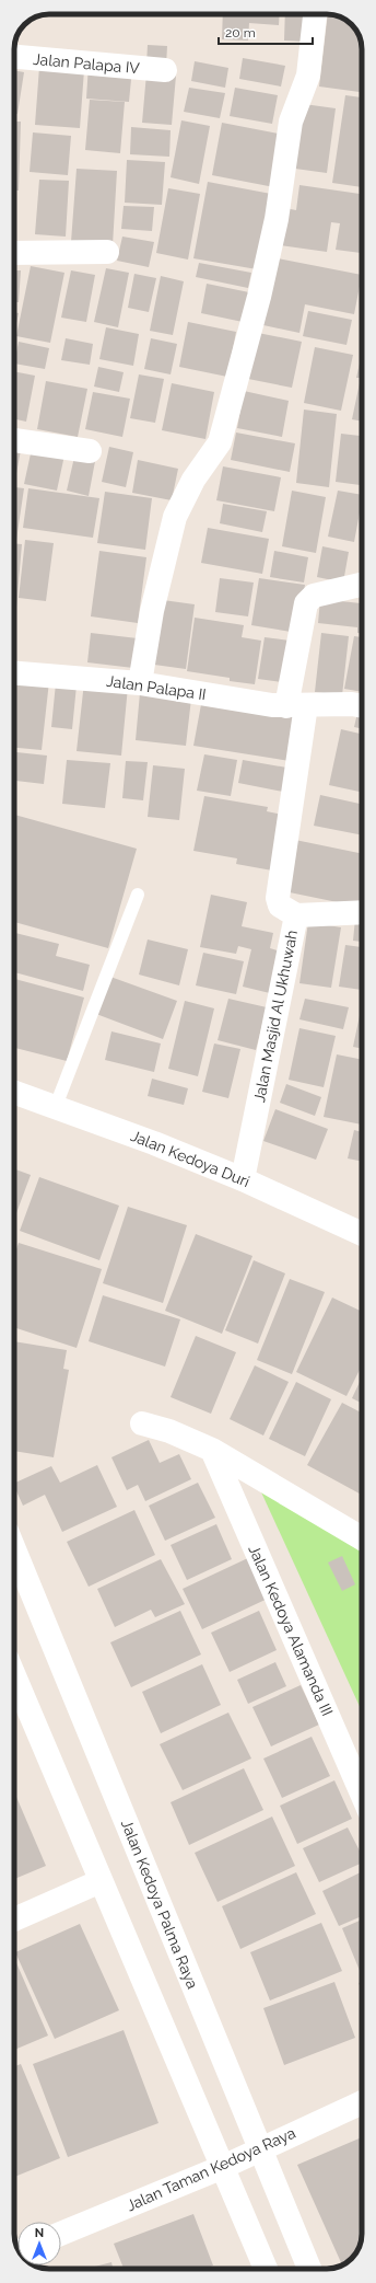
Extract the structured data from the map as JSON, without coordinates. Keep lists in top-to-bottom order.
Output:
{
  "streets": {
    "street": [
      "Jalan Palapa IV",
      "Jalan Palapa II",
      "Jalan Masjid Al Ukhuwah",
      "Jalan Kedoya Duri",
      "Jalan Kedoya Alamanda III",
      "Jalan Kedoya Palma Raya",
      "Jalan Taman Kedoya Raya"
    ]
  },
  "crossings": [
    ["Jalan Palapa II", "Jalan Masjid Al Ukhuwah"],
    ["Jalan Masjid Al Ukhuwah", "Jalan Kedoya Duri"],
    ["Jalan Kedoya Palma Raya", "Jalan Taman Kedoya Raya"]
  ],
  "scale_bar": "20 m",
  "north": "top"
}
